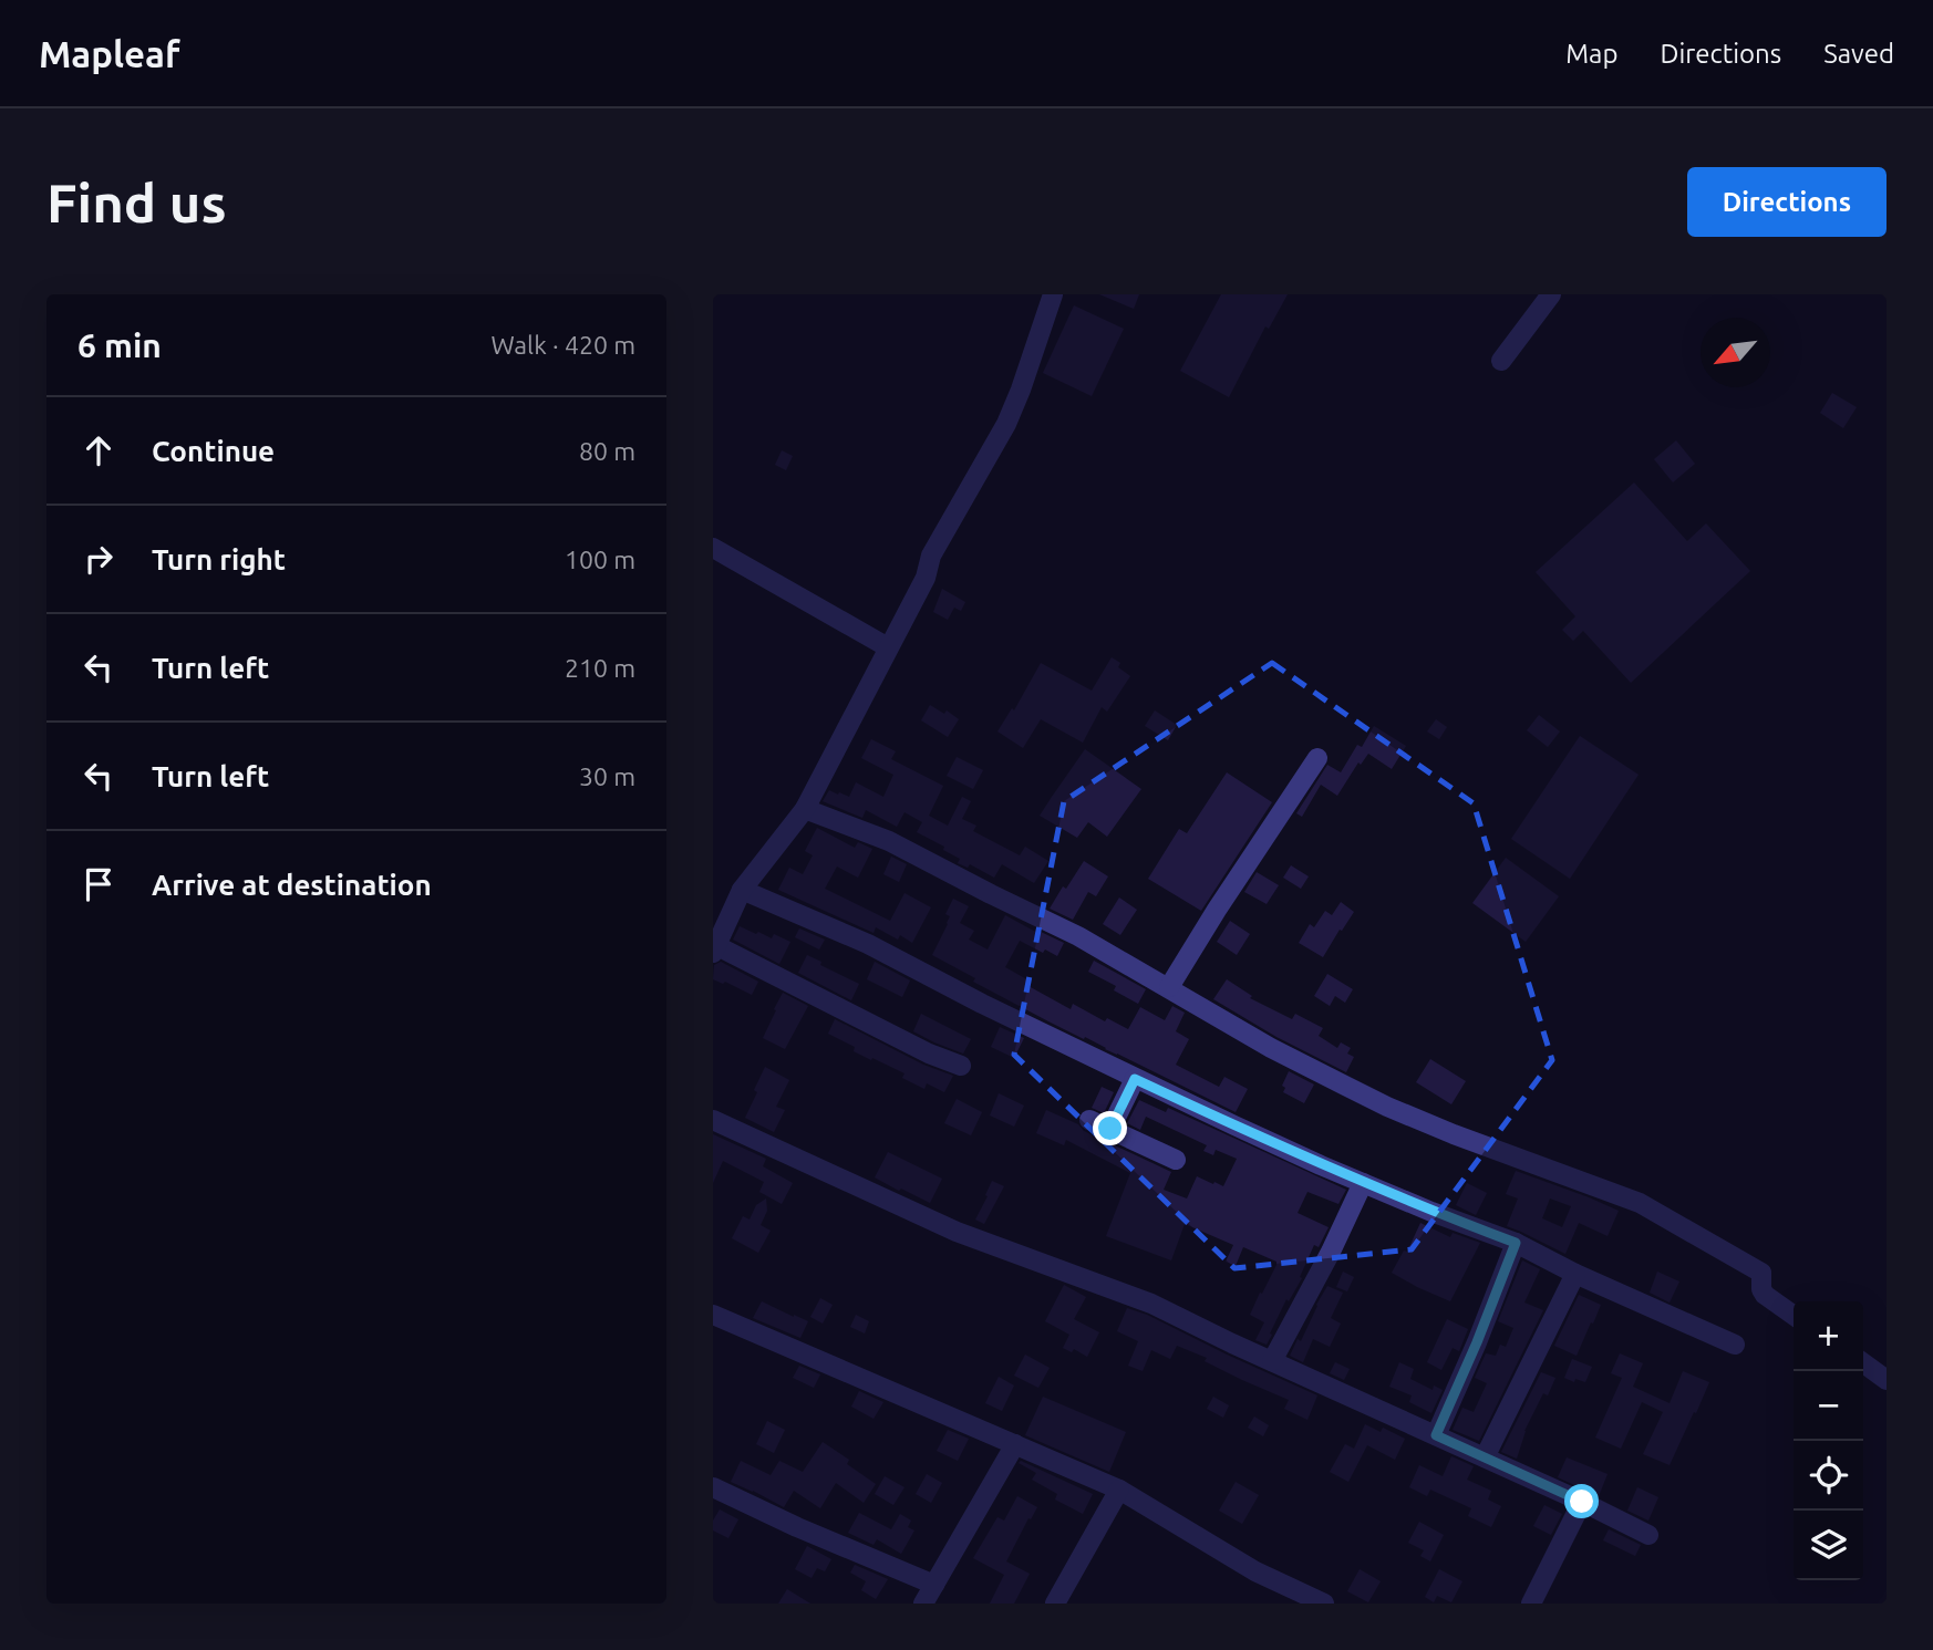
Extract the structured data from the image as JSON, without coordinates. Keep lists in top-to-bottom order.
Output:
{
  "north": "bottom left",
  "page": {
    "header": "Mapleaf",
    "nav": ["Map", "Directions", "Saved"],
    "buttons": "Directions",
    "title": "Find us",
    "heading": ["6 min", "Walk · 420 m"],
    "list": [
      ["Continue", "80 m"],
      ["Turn right", "100 m"],
      ["Turn left", "210 m"],
      ["Turn left", "30 m"],
      "Arrive at destination"
    ],
    "map_buttons": ["+", "−"]
  }
}
